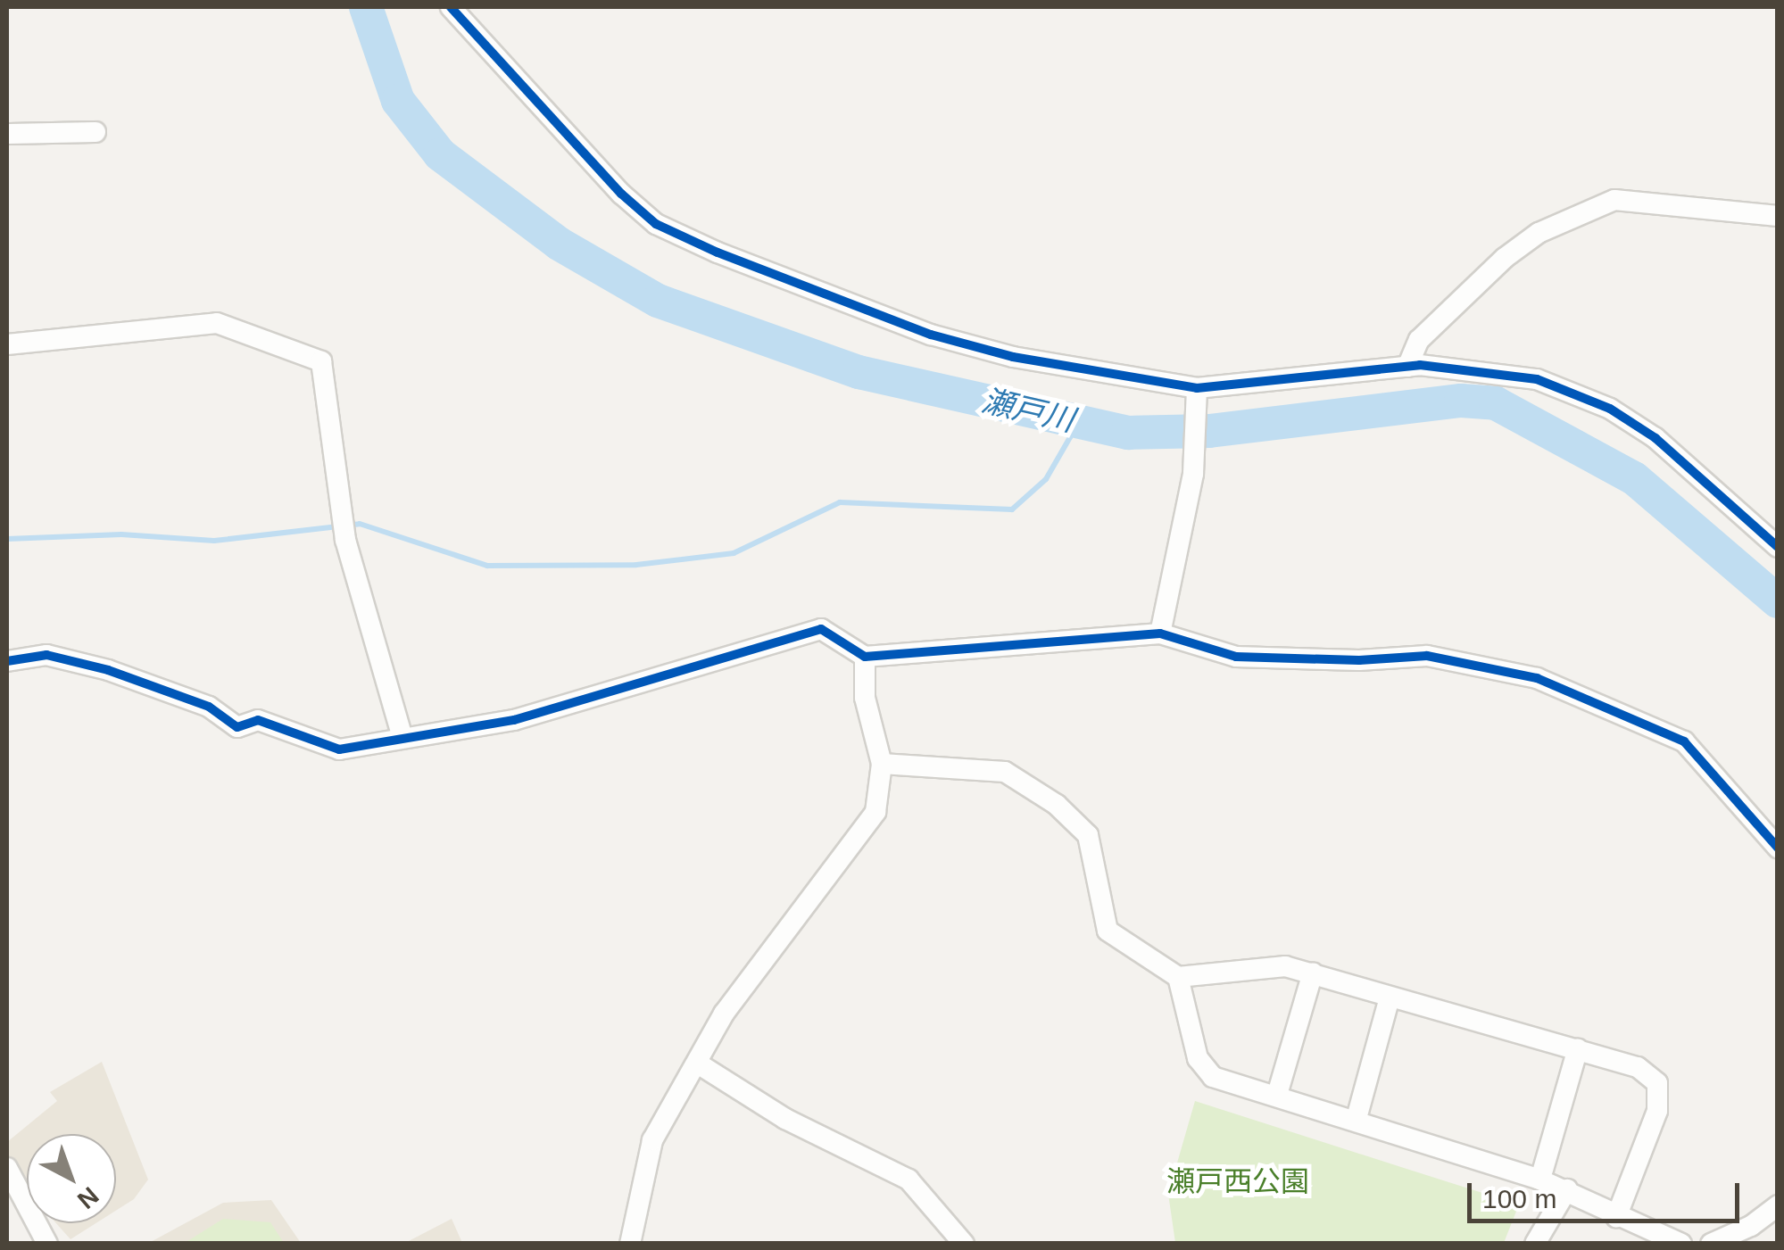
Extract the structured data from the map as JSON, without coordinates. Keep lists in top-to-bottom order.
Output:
{
  "water": ["瀬戸川"],
  "parks": ["瀬戸西公園"],
  "scale_bar": "100 m",
  "north": "bottom right"
}
